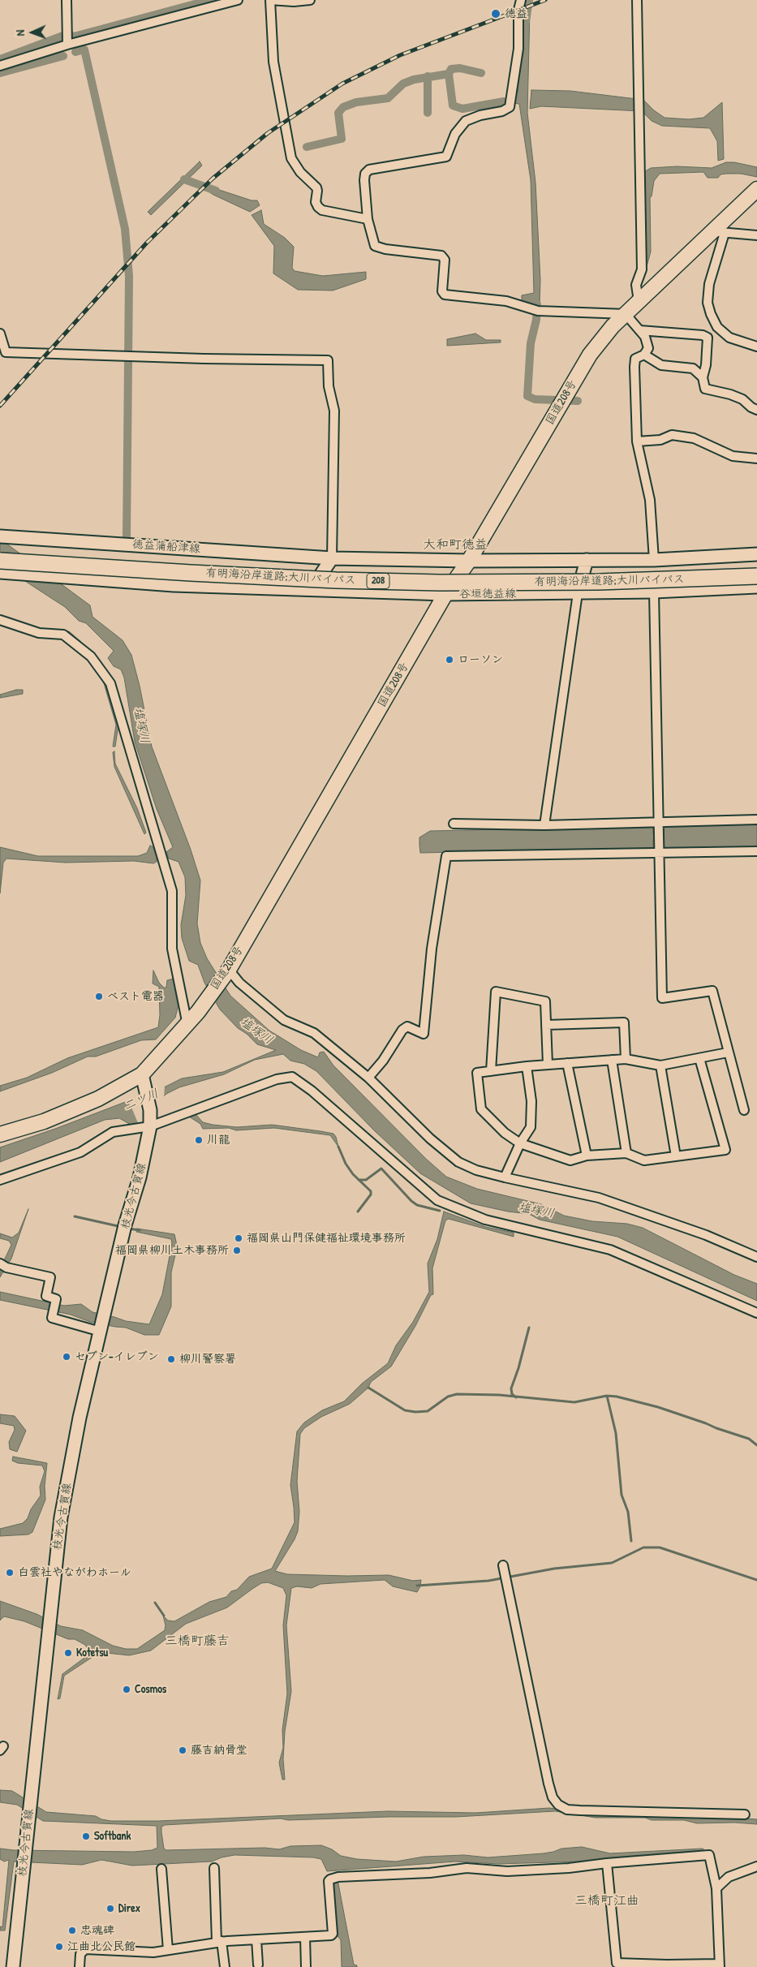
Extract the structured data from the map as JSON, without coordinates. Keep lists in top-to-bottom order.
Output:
{
  "streets": {
    "highway": ["国道208号", "有明海沿岸道路;大川バイパス", "208"],
    "main road": ["徳益蒲船津線", "谷垣徳益線", "枝光今古賀線"]
  },
  "crossings": [
    ["国道208号", "徳益蒲船津線"],
    ["国道208号", "谷垣徳益線"],
    ["国道208号", "枝光今古賀線"]
  ],
  "districts": ["大和町徳益", "三橋町藤吉", "三橋町江曲"],
  "water": ["塩塚川", "二ツ川"],
  "places": [
    "徳益",
    "ローソン",
    "ベスト電器",
    "川龍",
    "福岡県山門保健福祉環境事務所",
    "福岡県柳川土木事務所",
    "セブン-イレブン",
    "柳川警察署",
    "白雲社やながわホール",
    "Kotetsu",
    "Cosmos",
    "藤吉納骨堂",
    "Softbank",
    "Direx",
    "忠魂碑",
    "江曲北公民館"
  ],
  "north": "left"
}
